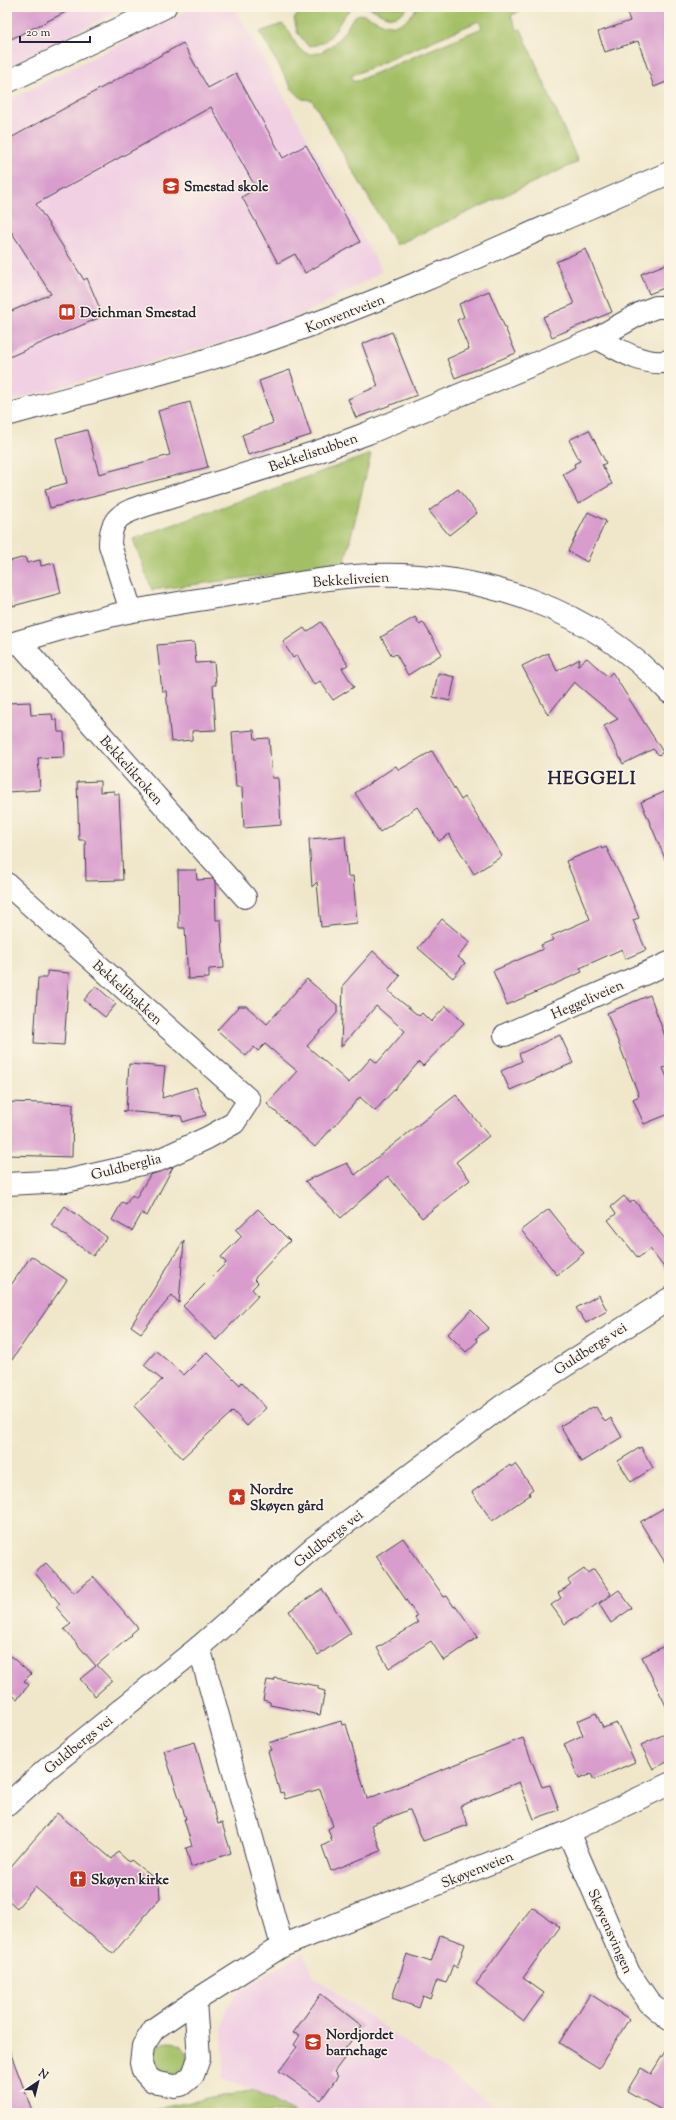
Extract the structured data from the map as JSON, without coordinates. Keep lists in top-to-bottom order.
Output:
{
  "streets": {
    "street": [
      "Konventveien",
      "Bekkelistubben",
      "Bekkeliveien",
      "Bekkelikroken",
      "Bekkelibakken",
      "Heggeliveien",
      "Guldberglia",
      "Guldbergs vei",
      "Skøyenveien",
      "Skøyensvingen"
    ]
  },
  "crossings": [
    ["Bekkelistubben", "Bekkeliveien"],
    ["Bekkeliveien", "Bekkelikroken"],
    ["Bekkelibakken", "Guldberglia"],
    ["Skøyenveien", "Skøyensvingen"]
  ],
  "districts": ["HEGGELI"],
  "places": {
    "school or university": ["Smestad skole", "Nordjordet barnehage"],
    "library": ["Deichman Smestad"],
    "place": ["Nordre Skøyen gård"],
    "church": ["Skøyen kirke"]
  },
  "scale_bar": "20 m",
  "north": "top right"
}
